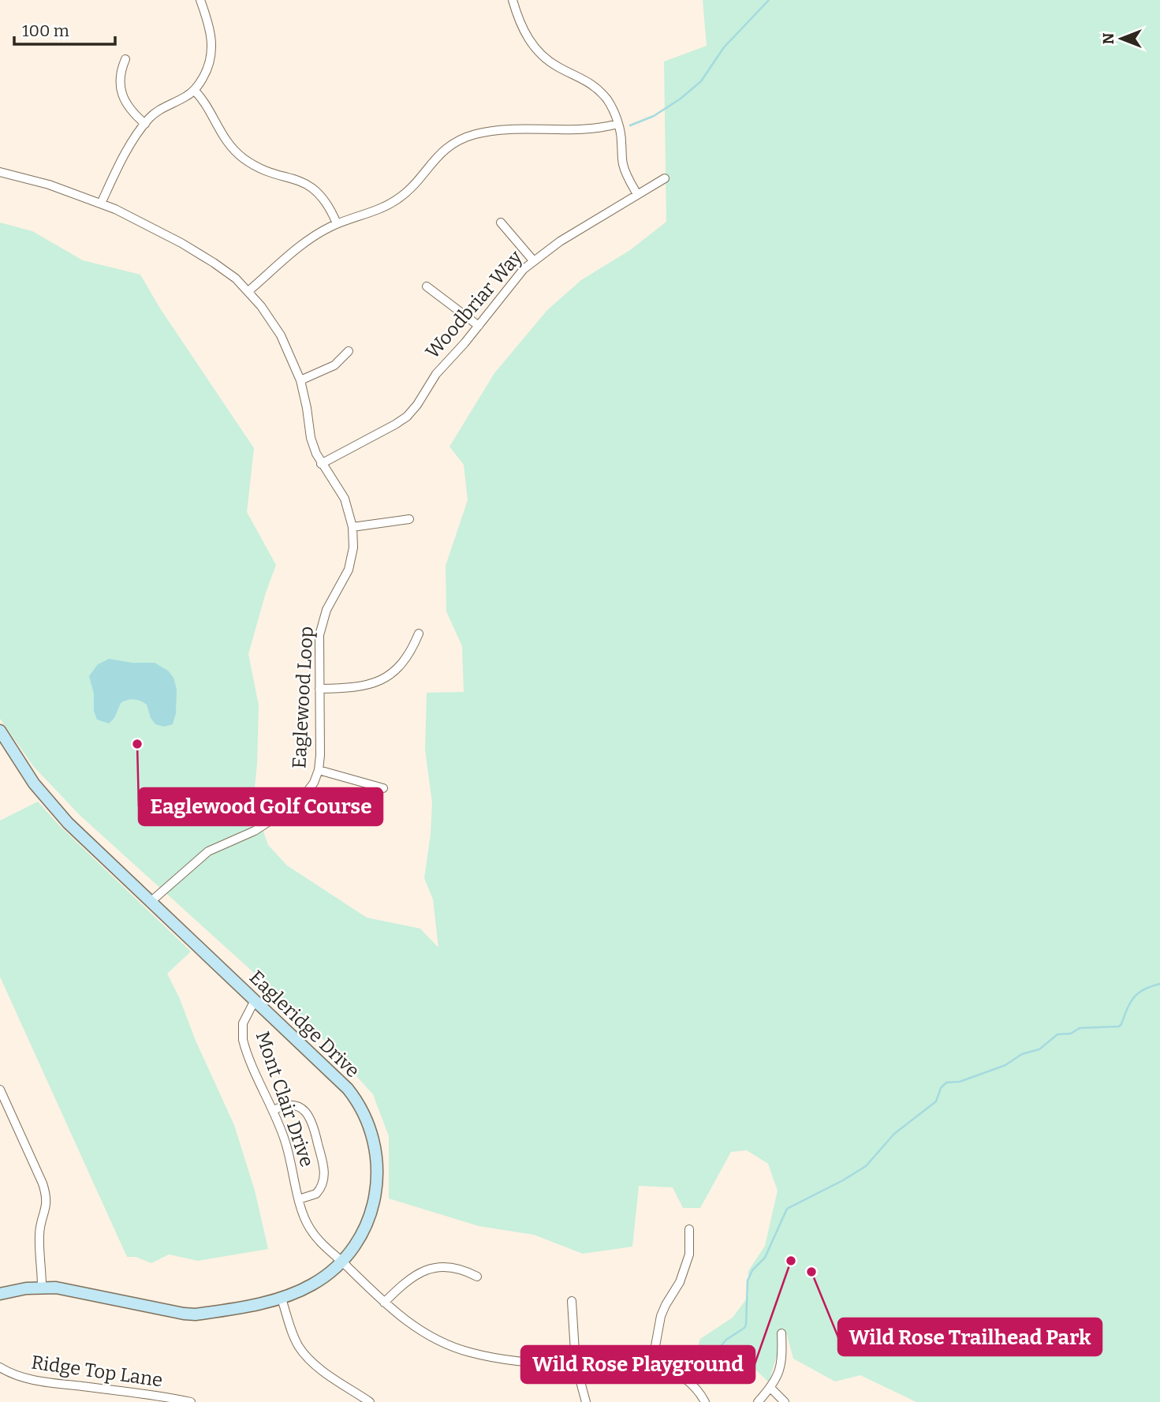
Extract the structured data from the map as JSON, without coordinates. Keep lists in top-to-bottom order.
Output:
{
  "streets": {
    "main road": ["Eagleridge Drive"],
    "street": [
      "Woodbriar Way",
      "Eaglewood Loop",
      "Mont Clair Drive",
      "Ridge Top Lane"
    ]
  },
  "crossings": [
    ["Woodbriar Way", "Eaglewood Loop"],
    ["Eaglewood Loop", "Eagleridge Drive"],
    ["Eagleridge Drive", "Mont Clair Drive"]
  ],
  "places": ["Eaglewood Golf Course", "Wild Rose Playground", "Wild Rose Trailhead Park"],
  "scale_bar": "100 m",
  "north": "left"
}
